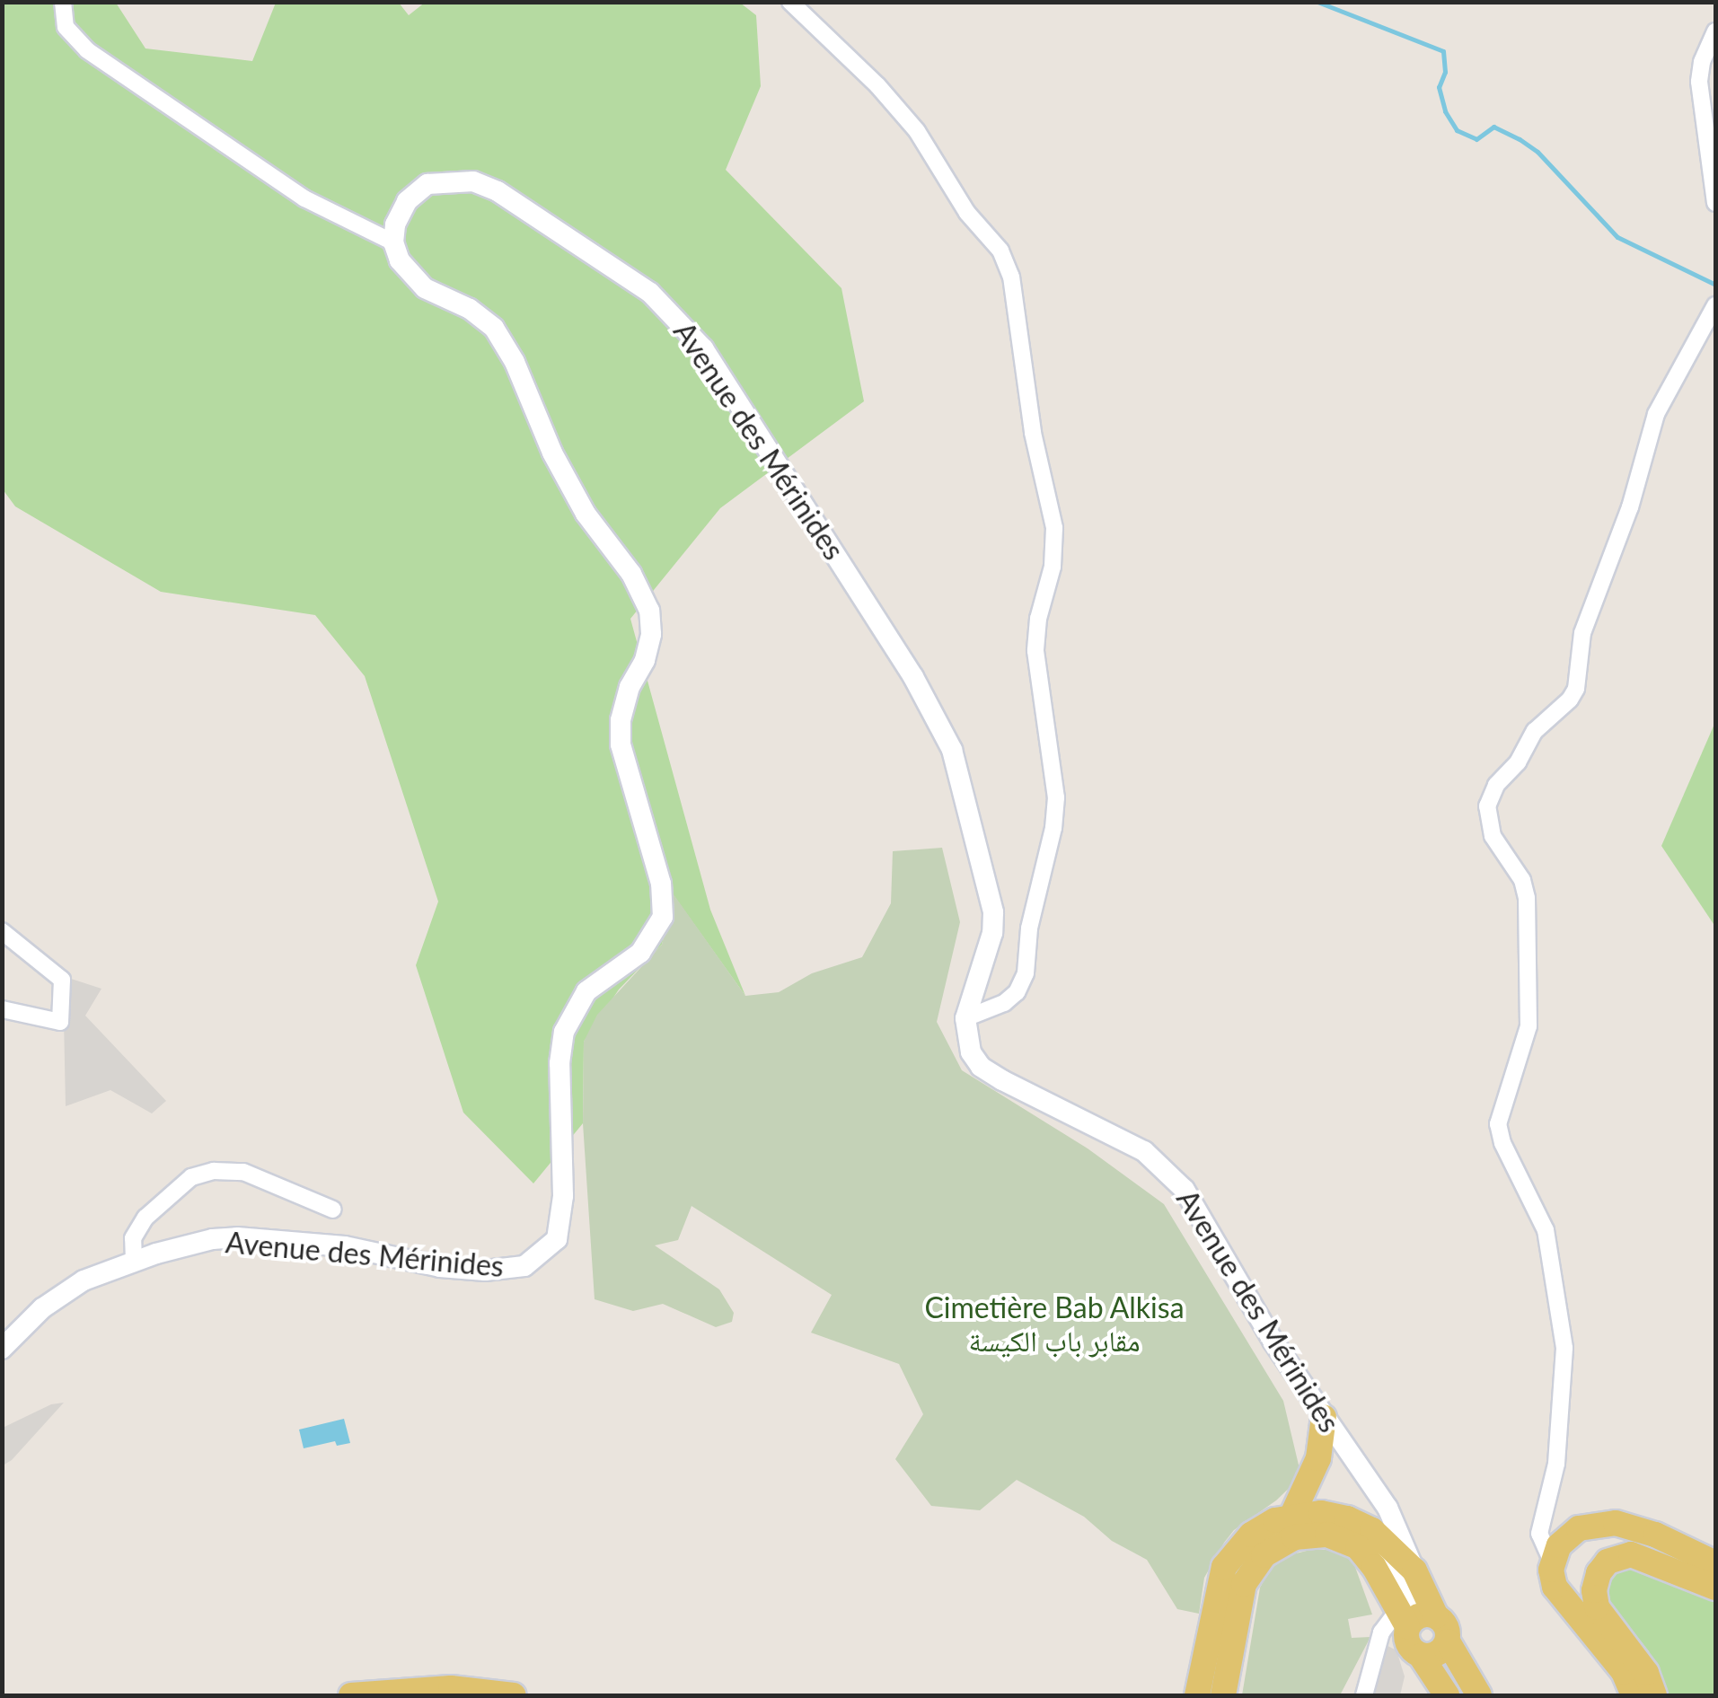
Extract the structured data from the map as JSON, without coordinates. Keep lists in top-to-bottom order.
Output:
{
  "streets": {
    "main road": ["Avenue des Mérinides"]
  },
  "parks": ["Cimetière Bab Alkisa مقابر باب الكيسة"]
}
